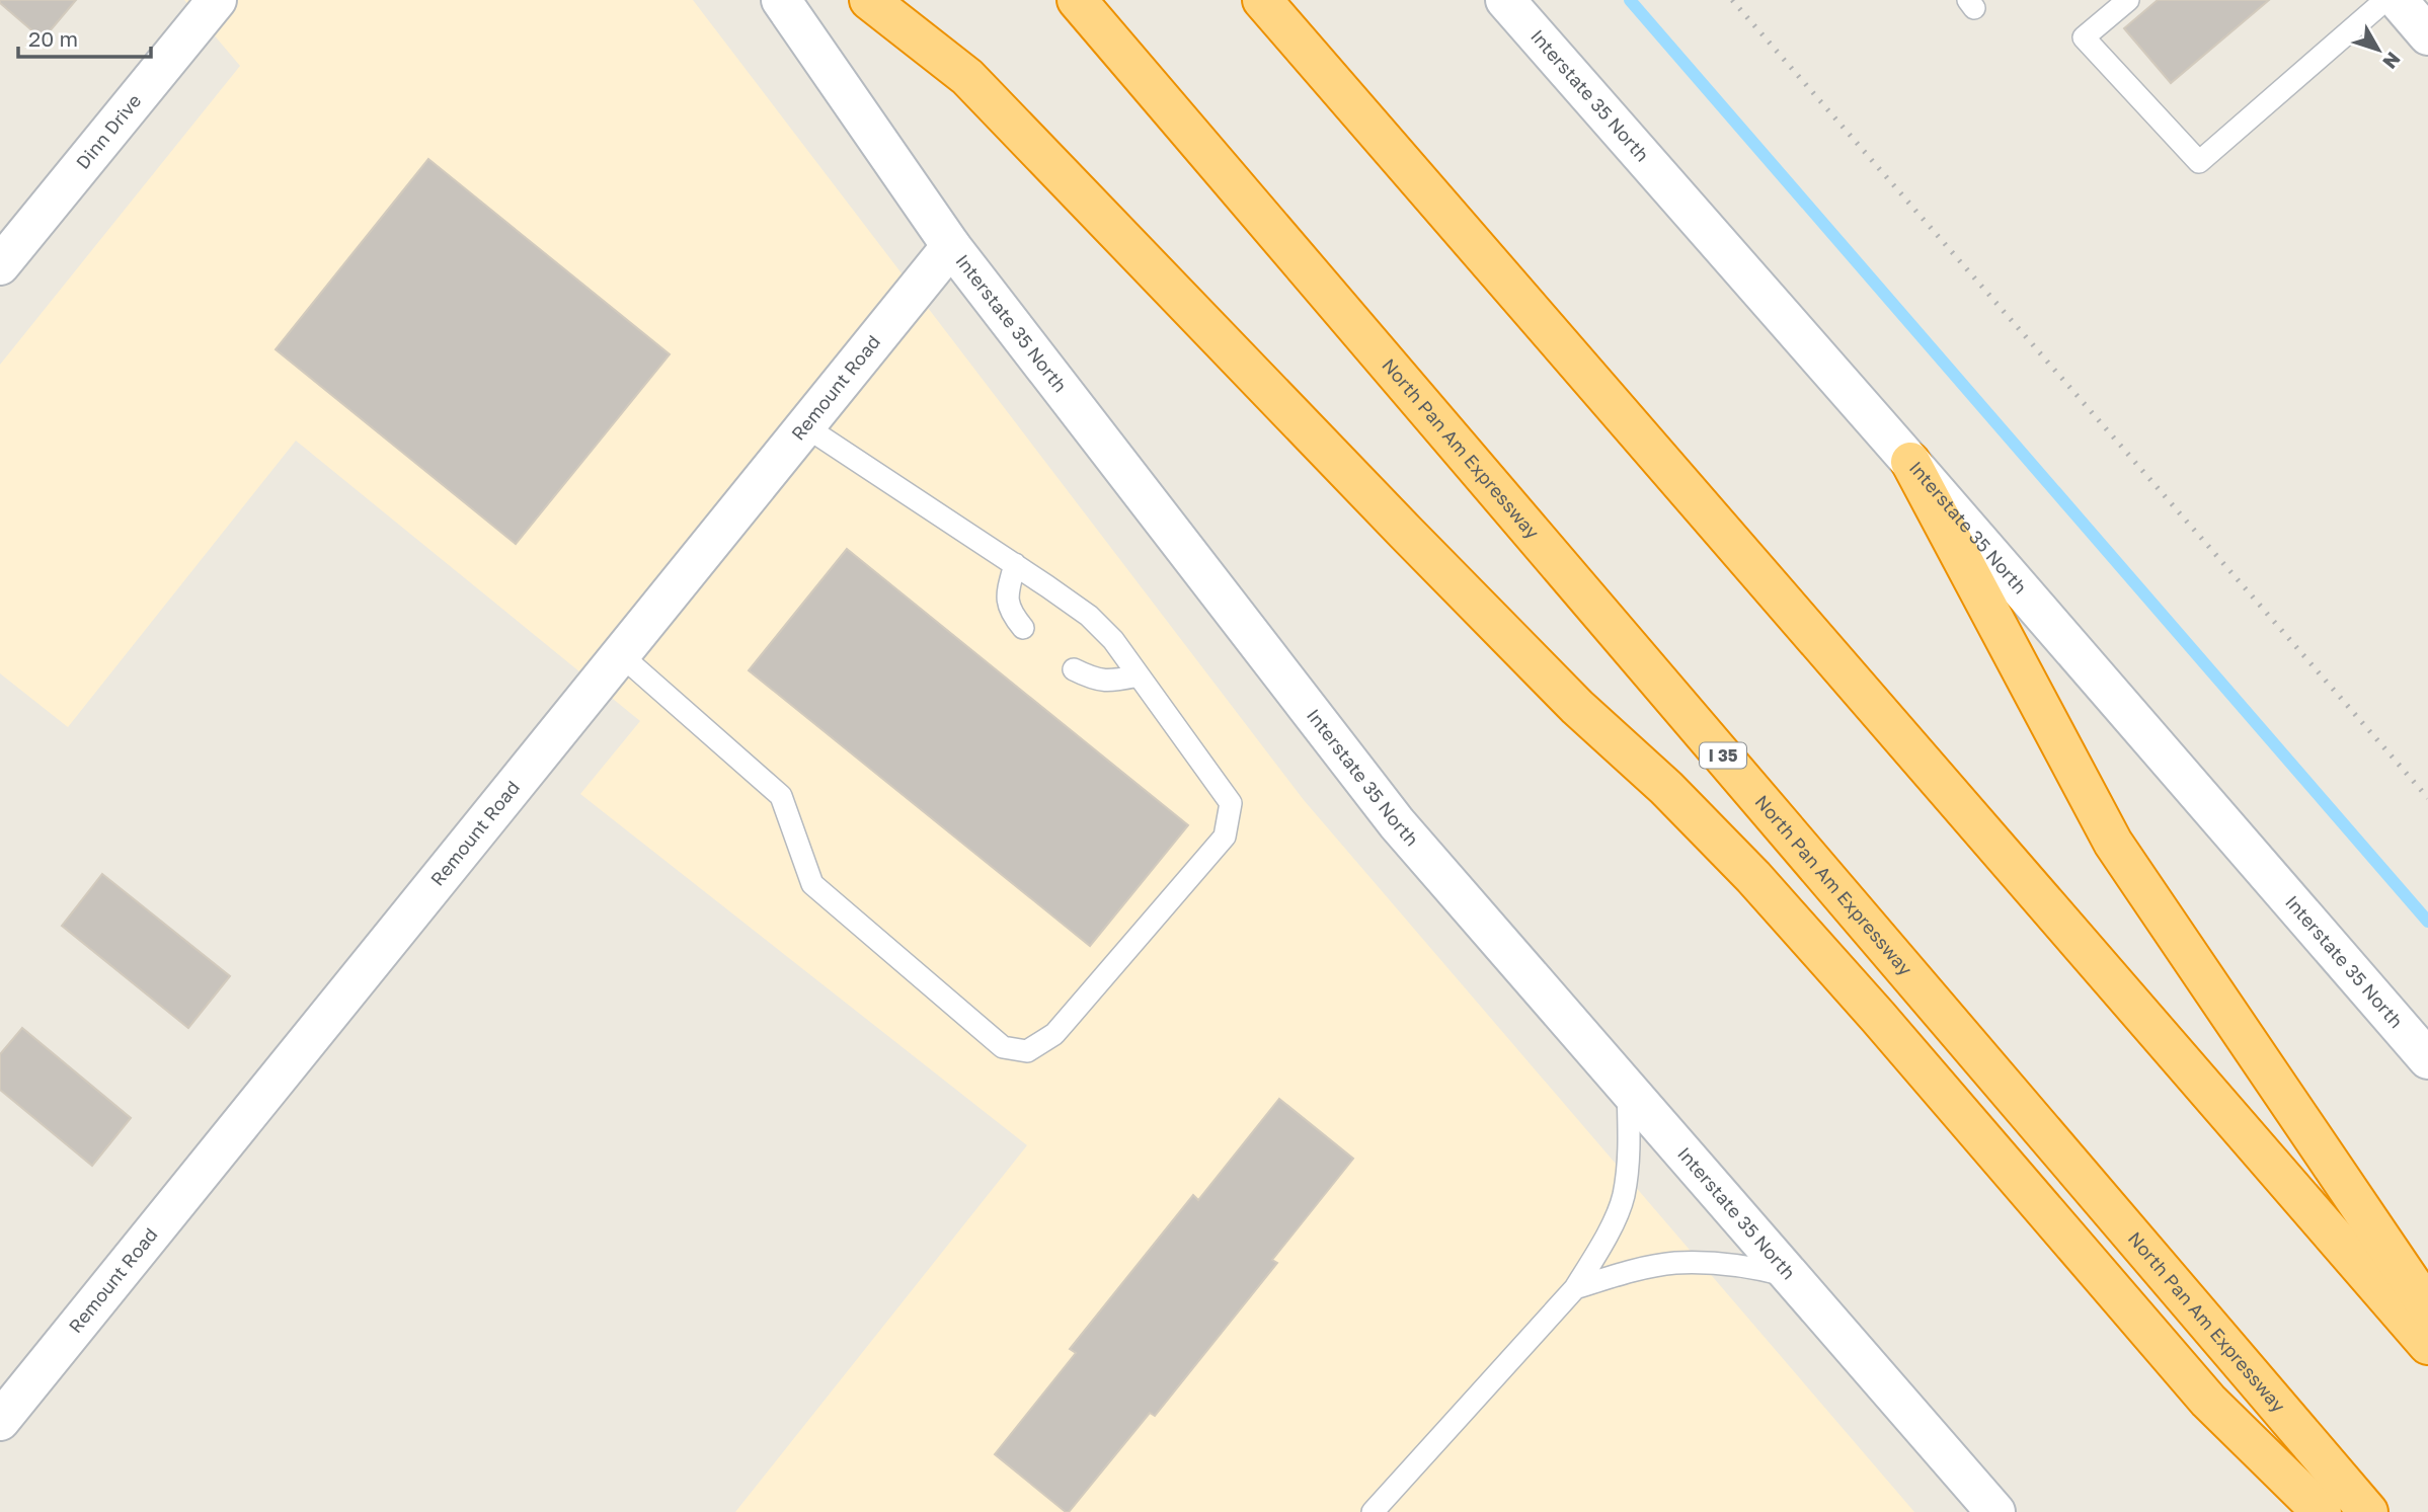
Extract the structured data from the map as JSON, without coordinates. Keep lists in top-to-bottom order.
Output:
{
  "streets": {
    "highway": ["North Pan Am Expressway", "I 35"],
    "main road": ["Interstate 35 North", "Dinn Drive", "Remount Road"]
  },
  "crossings": [
    ["Interstate 35 North", "Remount Road"]
  ],
  "scale_bar": "20 m",
  "north": "bottom right"
}
